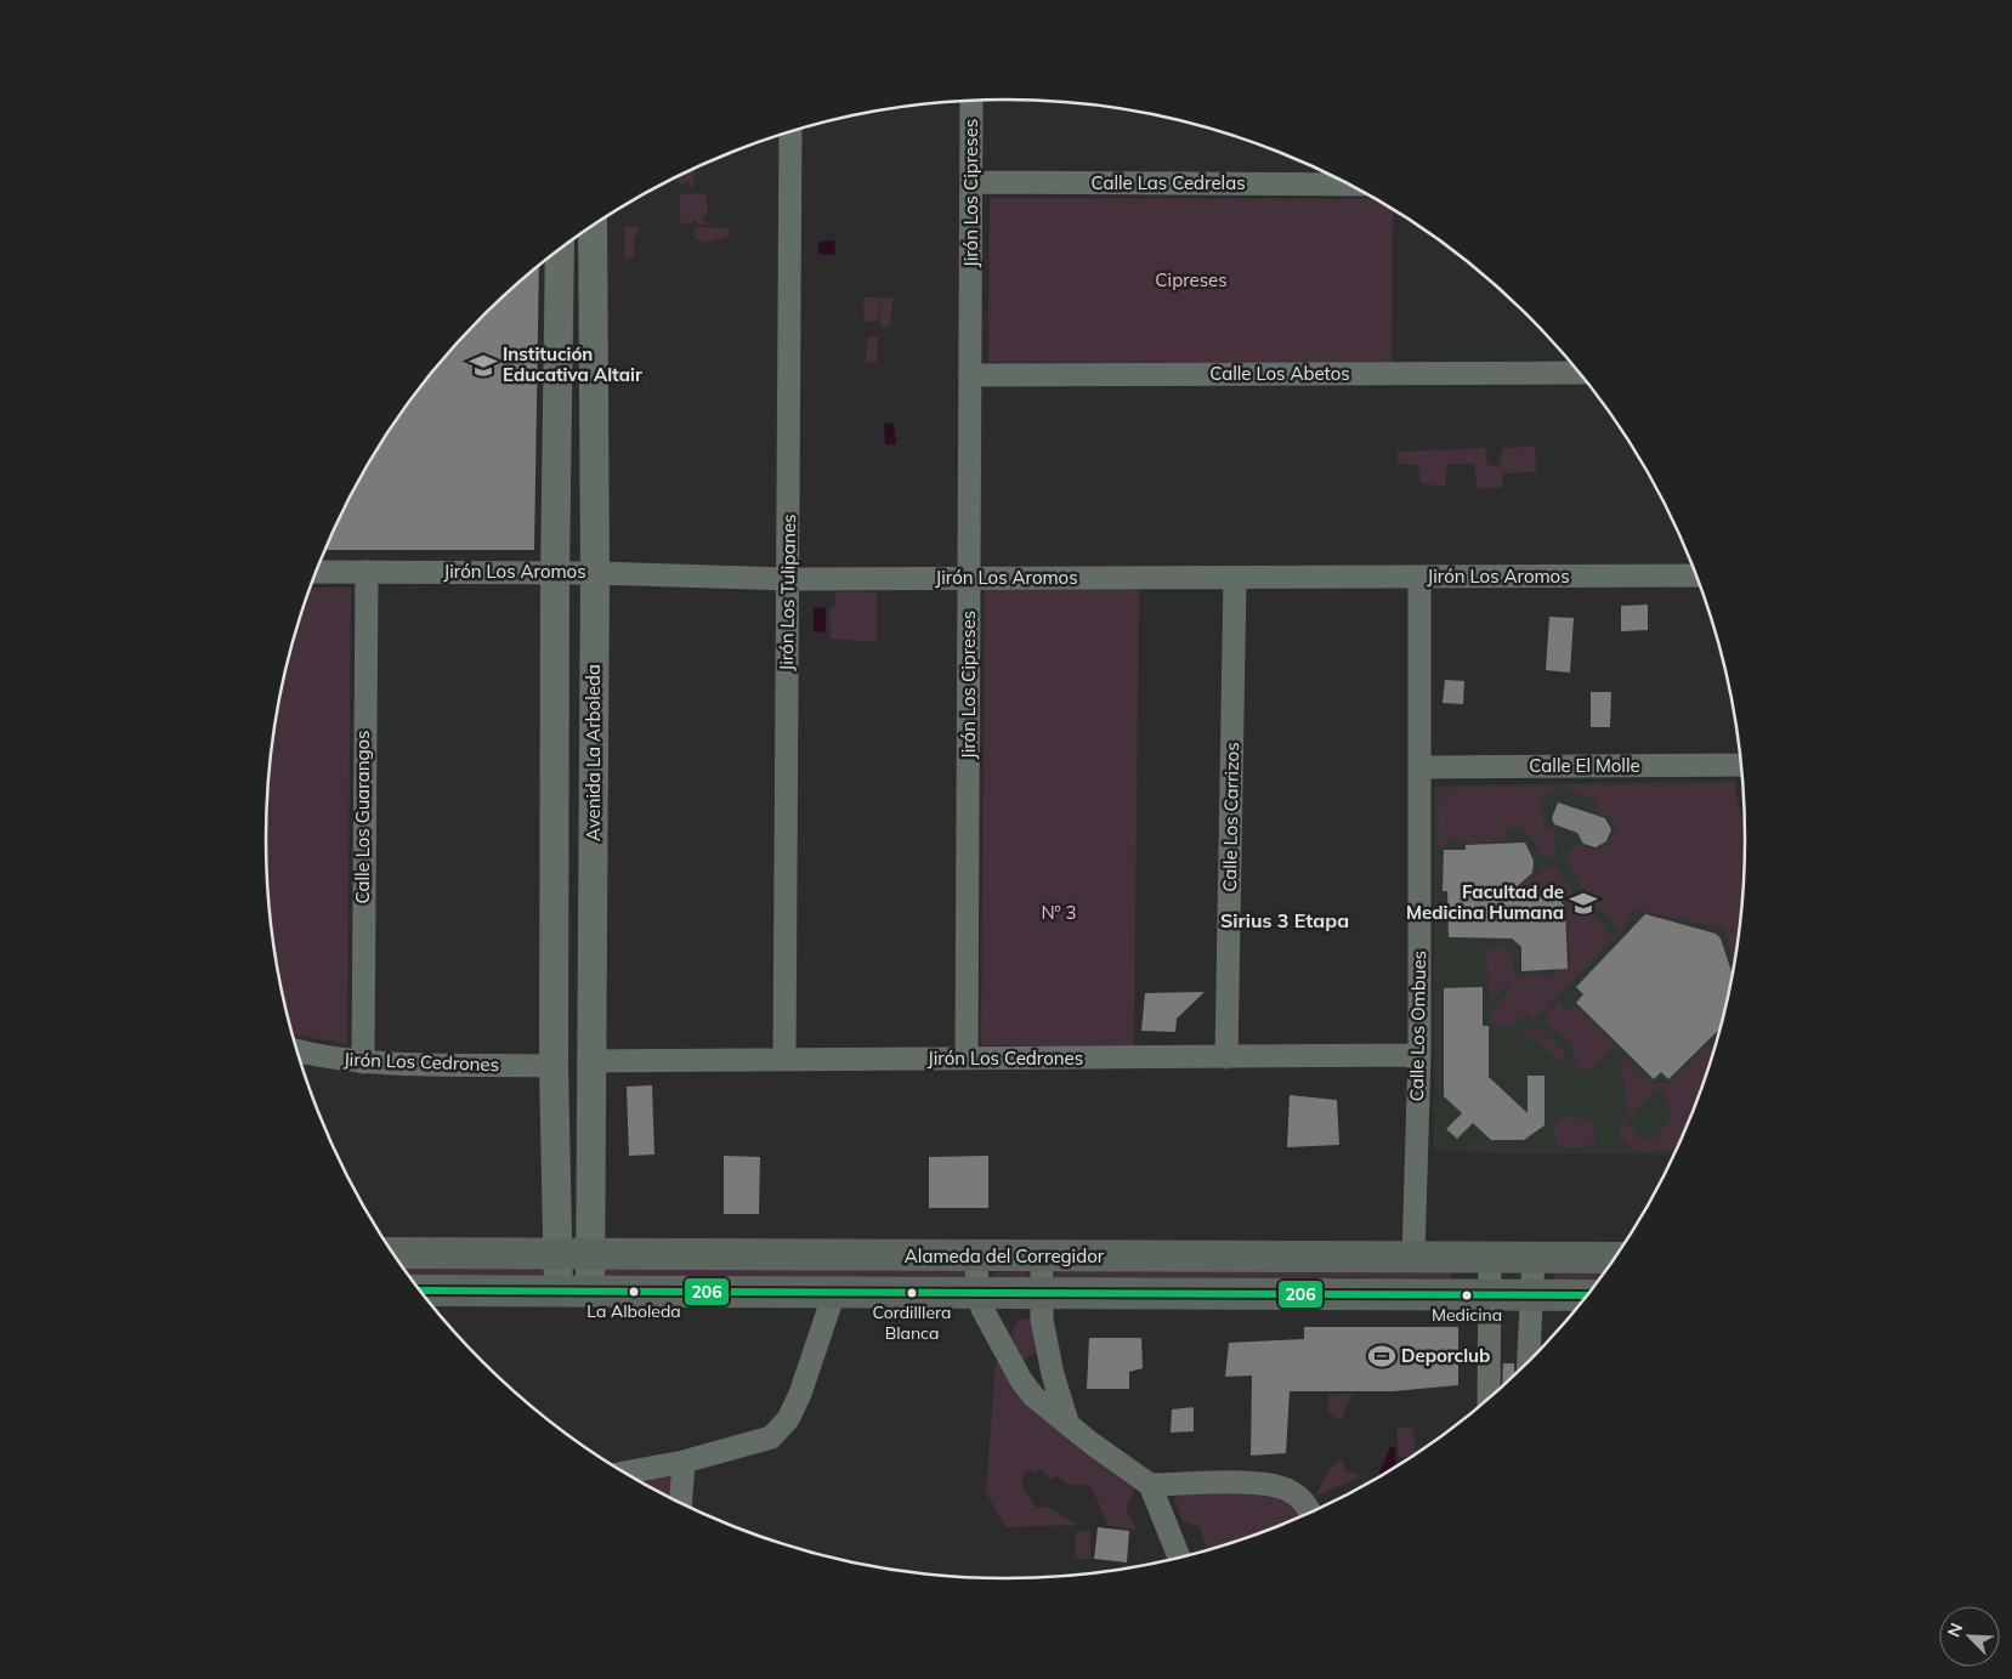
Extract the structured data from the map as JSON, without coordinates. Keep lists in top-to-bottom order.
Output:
{
  "streets": {
    "main road": ["Alameda del Corregidor"],
    "street": [
      "Calle Las Cedrelas",
      "Jirón Los Cipreses",
      "Calle Los Abetos",
      "Jirón Los Aromos",
      "Jirón Los Tulipanes",
      "Avenida La Arboleda",
      "Calle El Molle",
      "Calle Los Guarangos",
      "Calle Los Carrizos",
      "Calle Los Ombues",
      "Jirón Los Cedrones"
    ]
  },
  "crossings": [
    ["Calle Las Cedrelas", "Jirón Los Cipreses"],
    ["Jirón Los Cipreses", "Calle Los Abetos"],
    ["Jirón Los Cipreses", "Jirón Los Aromos"],
    ["Jirón Los Cipreses", "Jirón Los Cedrones"],
    ["Jirón Los Aromos", "Jirón Los Tulipanes"],
    ["Jirón Los Aromos", "Avenida La Arboleda"],
    ["Jirón Los Aromos", "Calle Los Guarangos"],
    ["Jirón Los Aromos", "Calle Los Carrizos"],
    ["Jirón Los Aromos", "Calle Los Ombues"],
    ["Jirón Los Tulipanes", "Jirón Los Cedrones"],
    ["Avenida La Arboleda", "Jirón Los Cedrones"],
    ["Avenida La Arboleda", "Alameda del Corregidor"],
    ["Calle El Molle", "Calle Los Ombues"],
    ["Calle Los Guarangos", "Jirón Los Cedrones"],
    ["Calle Los Carrizos", "Jirón Los Cedrones"],
    ["Calle Los Ombues", "Jirón Los Cedrones"],
    ["Calle Los Ombues", "Alameda del Corregidor"]
  ],
  "districts": ["Sirius 3 Etapa"],
  "parks": ["Cipreses", "Nº 3"],
  "places": {
    "school or university": ["Institución Educativa Altair", "Facultad de Medicina Humana"],
    "other": ["La Alboleda", "Cordilllera Blanca", "Medicina"],
    "sports": ["Deporclub"]
  },
  "lines": ["transit line 206"],
  "north": "top left"
}
